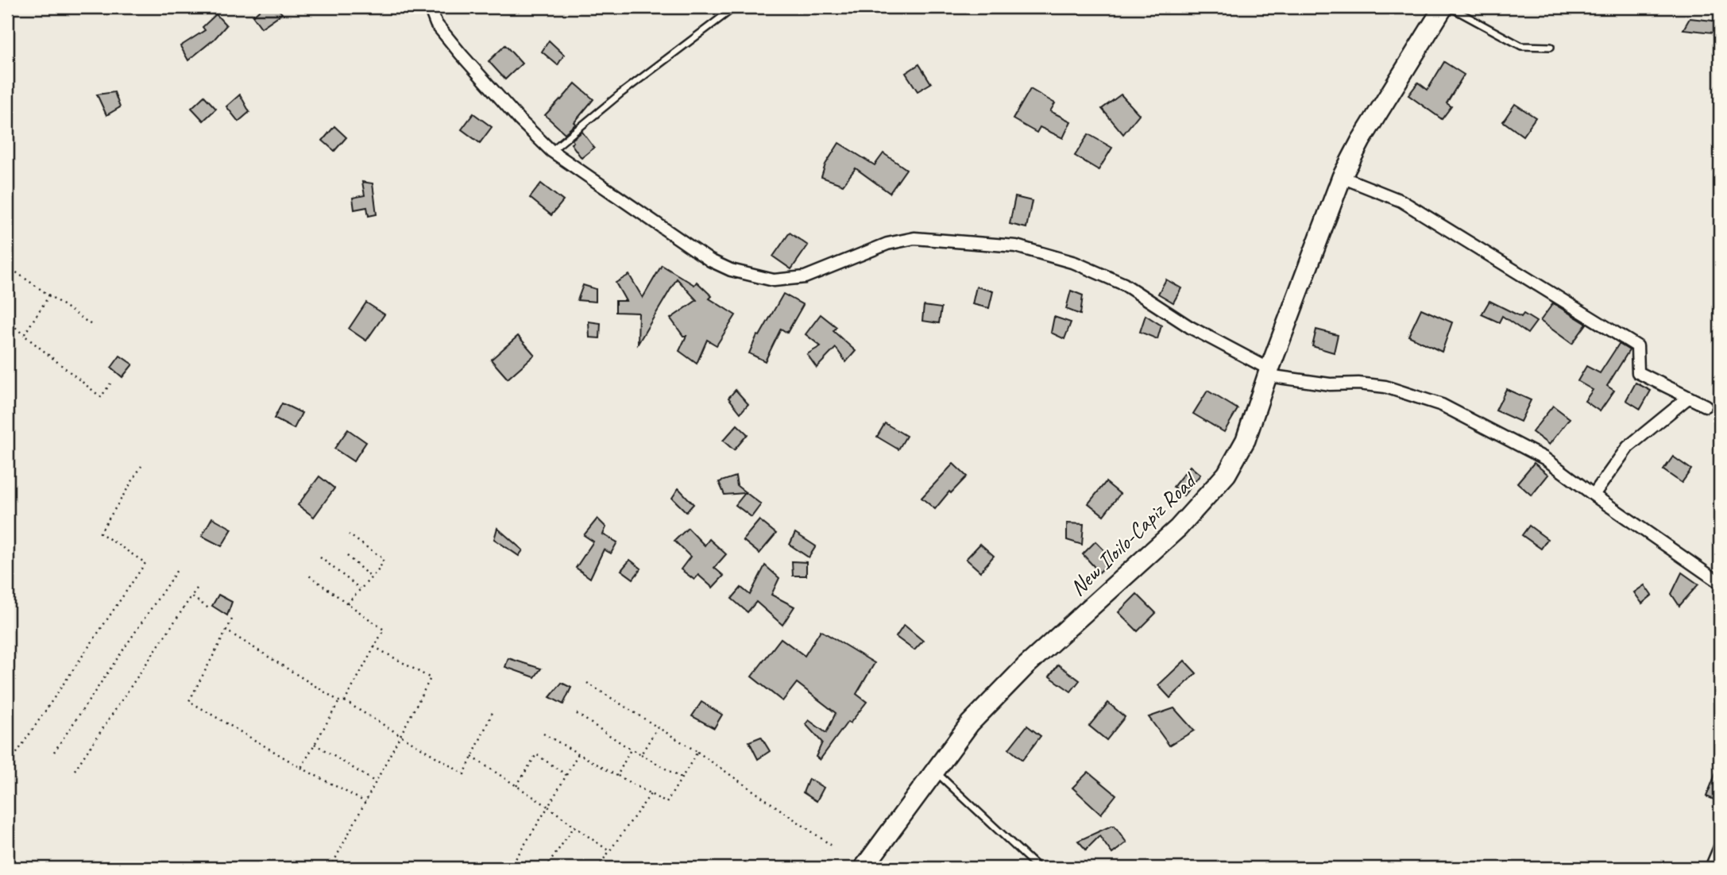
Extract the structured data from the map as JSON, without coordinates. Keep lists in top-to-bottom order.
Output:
{
  "streets": {
    "highway": ["New Iloilo-Capiz Road"]
  }
}
